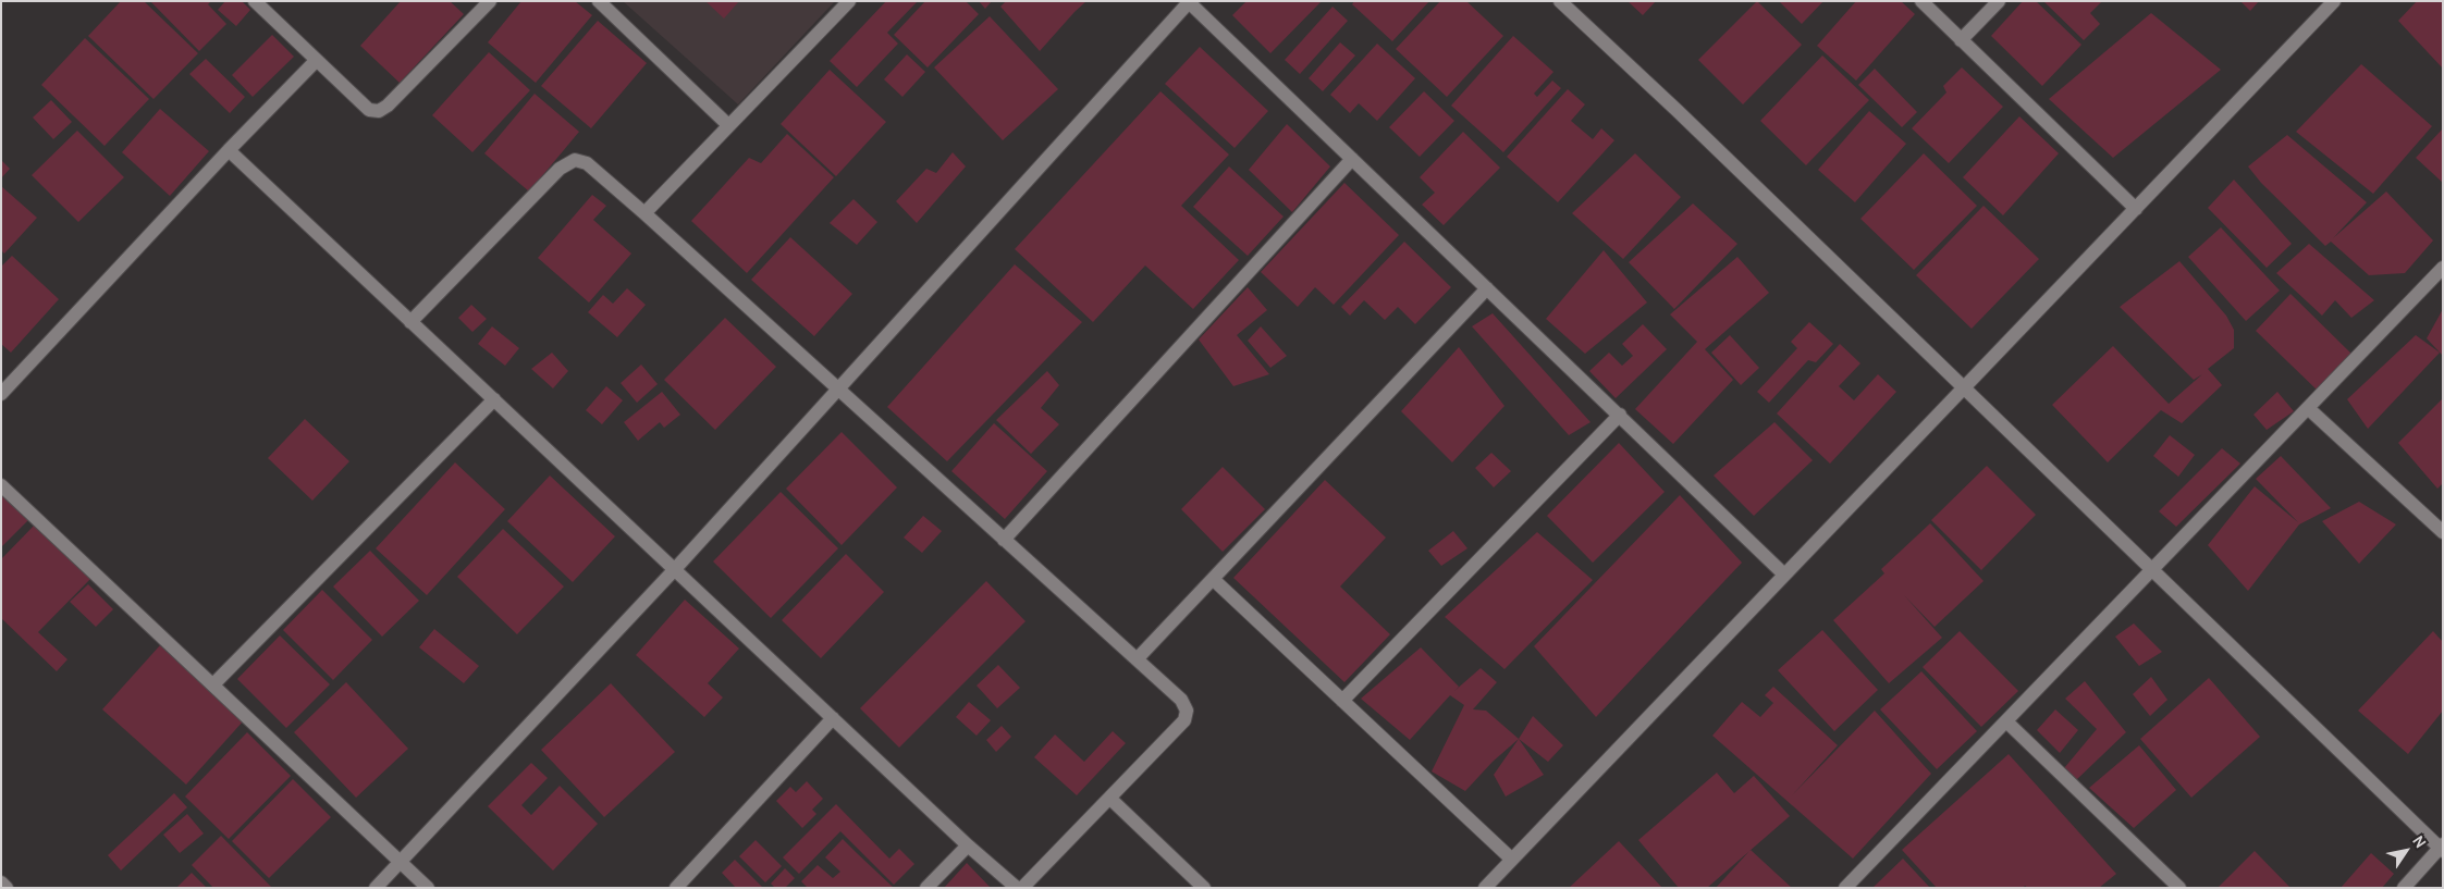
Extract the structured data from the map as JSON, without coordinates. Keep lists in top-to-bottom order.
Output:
{
  "north": "top right"
}
